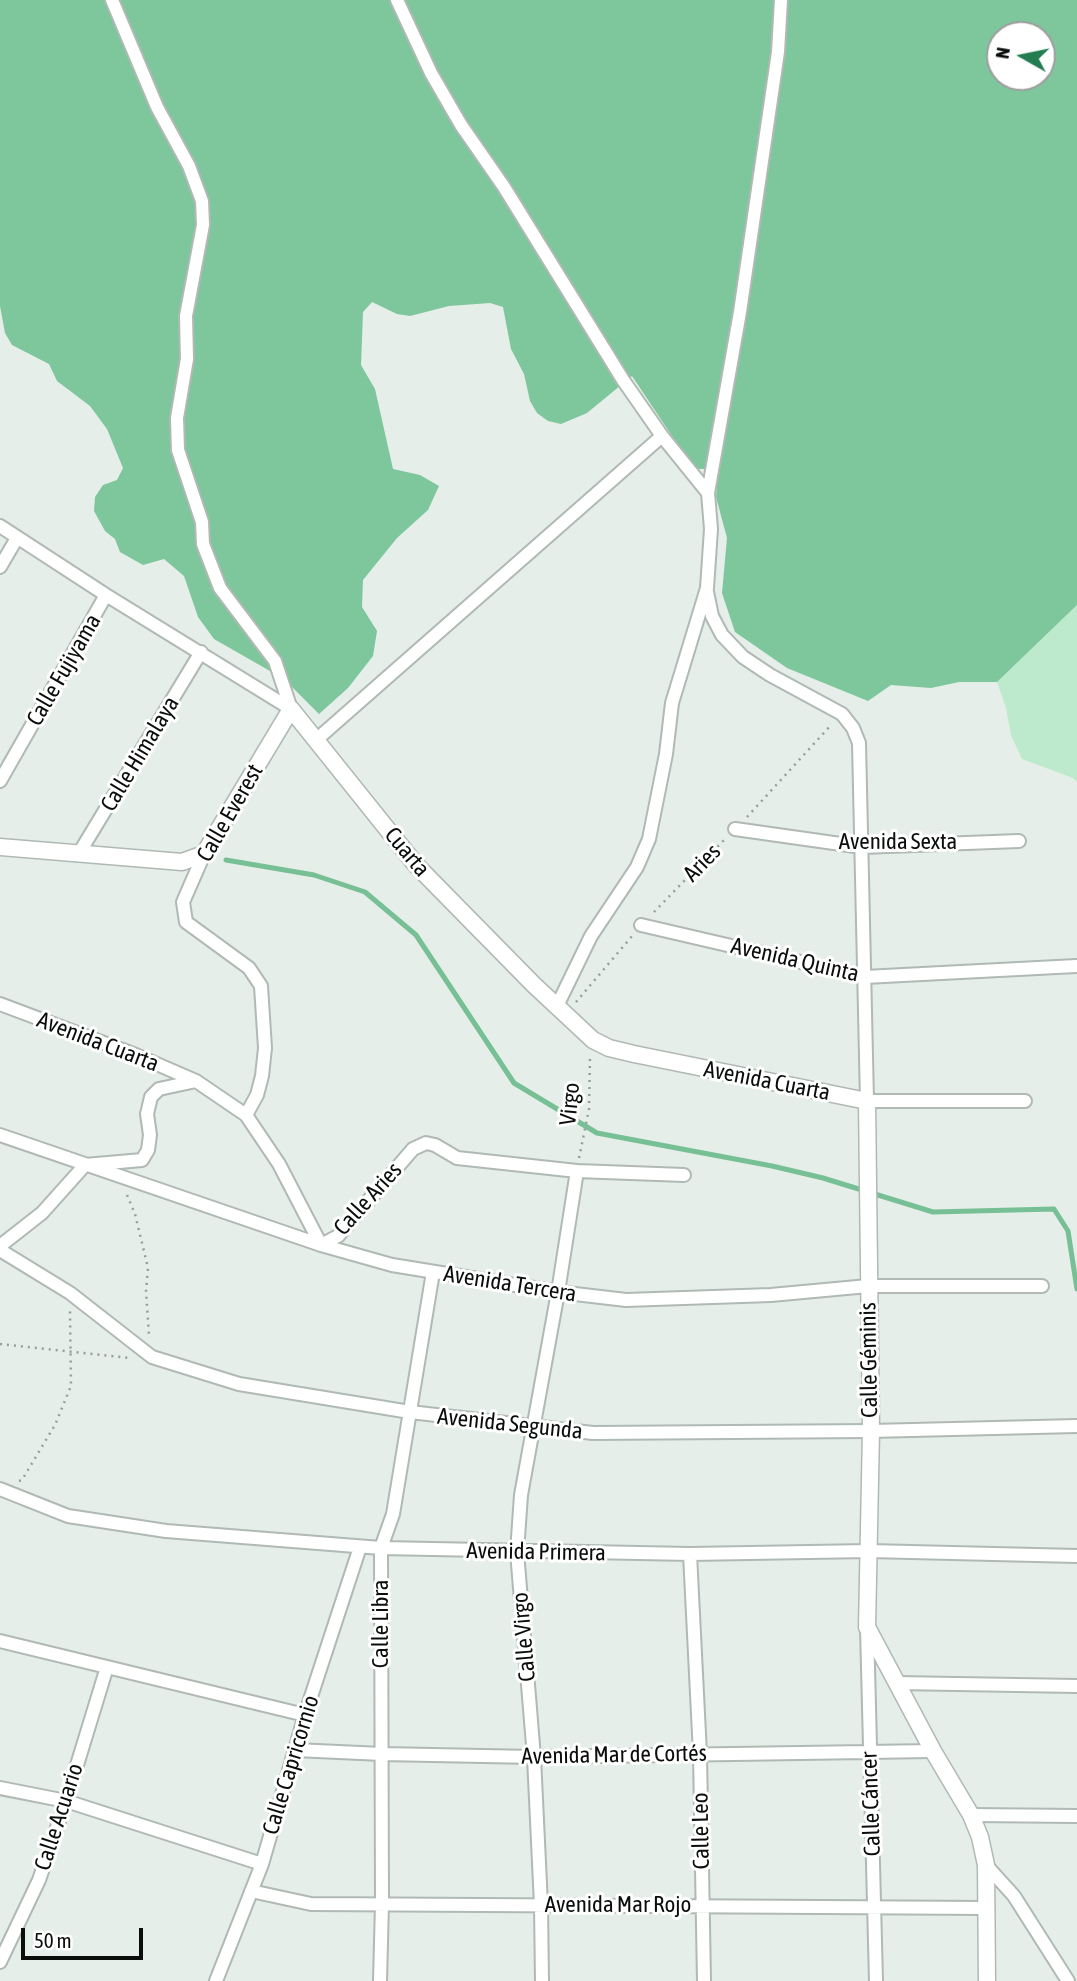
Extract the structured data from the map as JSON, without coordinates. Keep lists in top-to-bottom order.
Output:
{
  "streets": {
    "street": [
      "Calle Fujiyama",
      "Calle Himalaya",
      "Calle Everest",
      "Avenida Sexta",
      "Cuarta",
      "Avenida Quinta",
      "Avenida Cuarta",
      "Calle Aries",
      "Avenida Tercera",
      "Calle Géminis",
      "Avenida Segunda",
      "Avenida Primera",
      "Calle Libra",
      "Calle Virgo",
      "Avenida Mar de Cortés",
      "Calle Capricornio",
      "Calle Cáncer",
      "Calle Acuario",
      "Calle Leo",
      "Avenida Mar Rojo"
    ],
    "path": ["Aries", "Virgo"]
  },
  "crossings": [
    ["Calle Everest", "Cuarta"],
    ["Calle Everest", "Avenida Cuarta"],
    ["Avenida Sexta", "Aries"],
    ["Avenida Sexta", "Calle Géminis"],
    ["Cuarta", "Avenida Cuarta"],
    ["Aries", "Avenida Quinta"],
    ["Aries", "Avenida Cuarta"],
    ["Aries", "Calle Géminis"],
    ["Avenida Quinta", "Calle Géminis"],
    ["Avenida Cuarta", "Virgo"],
    ["Avenida Cuarta", "Calle Géminis"],
    ["Virgo", "Calle Aries"],
    ["Virgo", "Calle Virgo"],
    ["Calle Aries", "Avenida Tercera"],
    ["Calle Aries", "Calle Virgo"],
    ["Avenida Tercera", "Calle Géminis"],
    ["Avenida Tercera", "Calle Libra"],
    ["Avenida Tercera", "Calle Virgo"],
    ["Calle Géminis", "Avenida Segunda"],
    ["Calle Géminis", "Avenida Primera"],
    ["Calle Géminis", "Avenida Mar de Cortés"],
    ["Calle Géminis", "Calle Cáncer"],
    ["Calle Géminis", "Avenida Mar Rojo"],
    ["Avenida Segunda", "Calle Libra"],
    ["Avenida Segunda", "Calle Virgo"],
    ["Avenida Primera", "Calle Libra"],
    ["Avenida Primera", "Calle Virgo"],
    ["Avenida Primera", "Calle Capricornio"],
    ["Avenida Primera", "Calle Leo"],
    ["Calle Libra", "Avenida Mar de Cortés"],
    ["Calle Libra", "Avenida Mar Rojo"],
    ["Calle Virgo", "Avenida Mar de Cortés"],
    ["Calle Virgo", "Avenida Mar Rojo"],
    ["Avenida Mar de Cortés", "Calle Capricornio"],
    ["Avenida Mar de Cortés", "Calle Cáncer"],
    ["Avenida Mar de Cortés", "Calle Leo"],
    ["Calle Capricornio", "Avenida Mar Rojo"],
    ["Calle Cáncer", "Avenida Mar Rojo"],
    ["Calle Leo", "Avenida Mar Rojo"]
  ],
  "scale_bar": "50 m",
  "north": "left"
}
